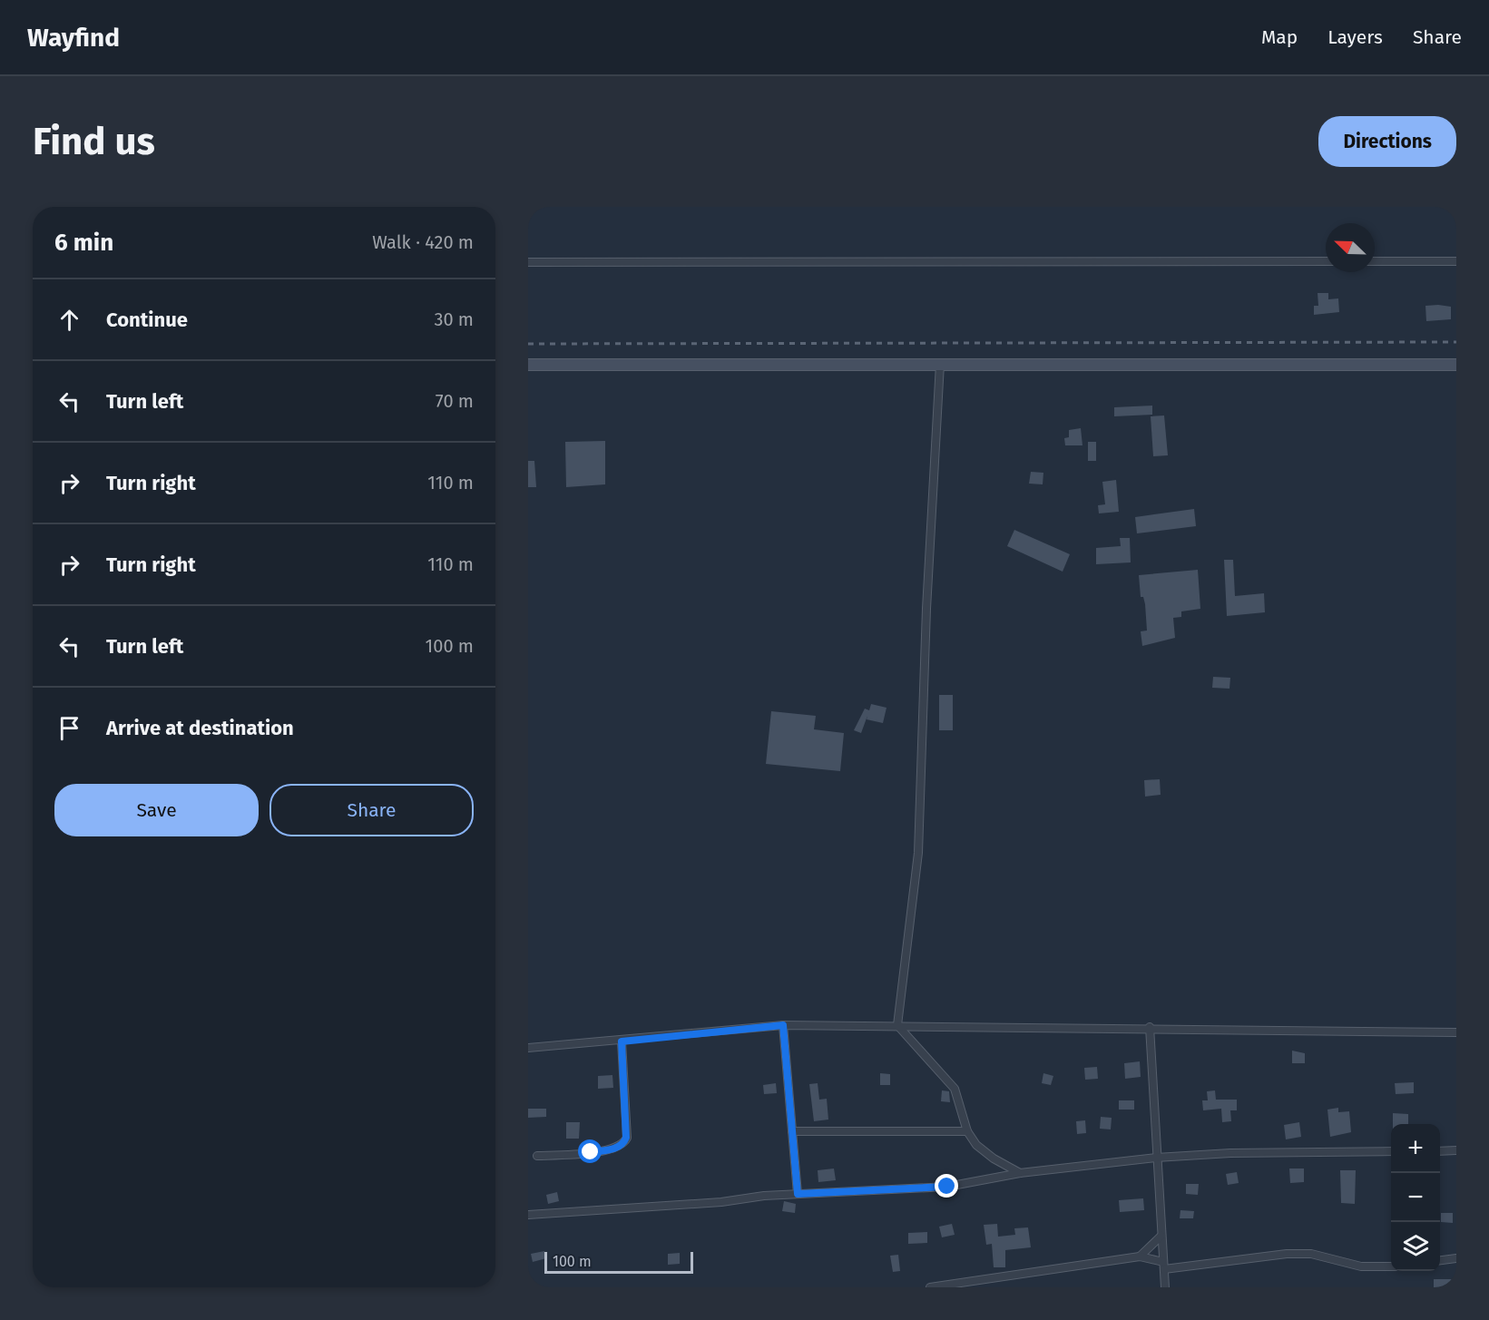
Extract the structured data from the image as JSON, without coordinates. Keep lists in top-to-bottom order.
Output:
{
  "scale_bar": "100 m",
  "north": "top left",
  "page": {
    "header": "Wayfind",
    "nav": ["Map", "Layers", "Share"],
    "buttons": [
      "Directions",
      ["Save", "Share"]
    ],
    "title": "Find us",
    "heading": ["6 min", "Walk · 420 m"],
    "list": [
      ["Continue", "30 m"],
      ["Turn left", "70 m"],
      ["Turn right", "110 m"],
      ["Turn right", "110 m"],
      ["Turn left", "100 m"],
      "Arrive at destination"
    ],
    "map_buttons": ["+", "−"],
    "scale": "100 m"
  }
}
